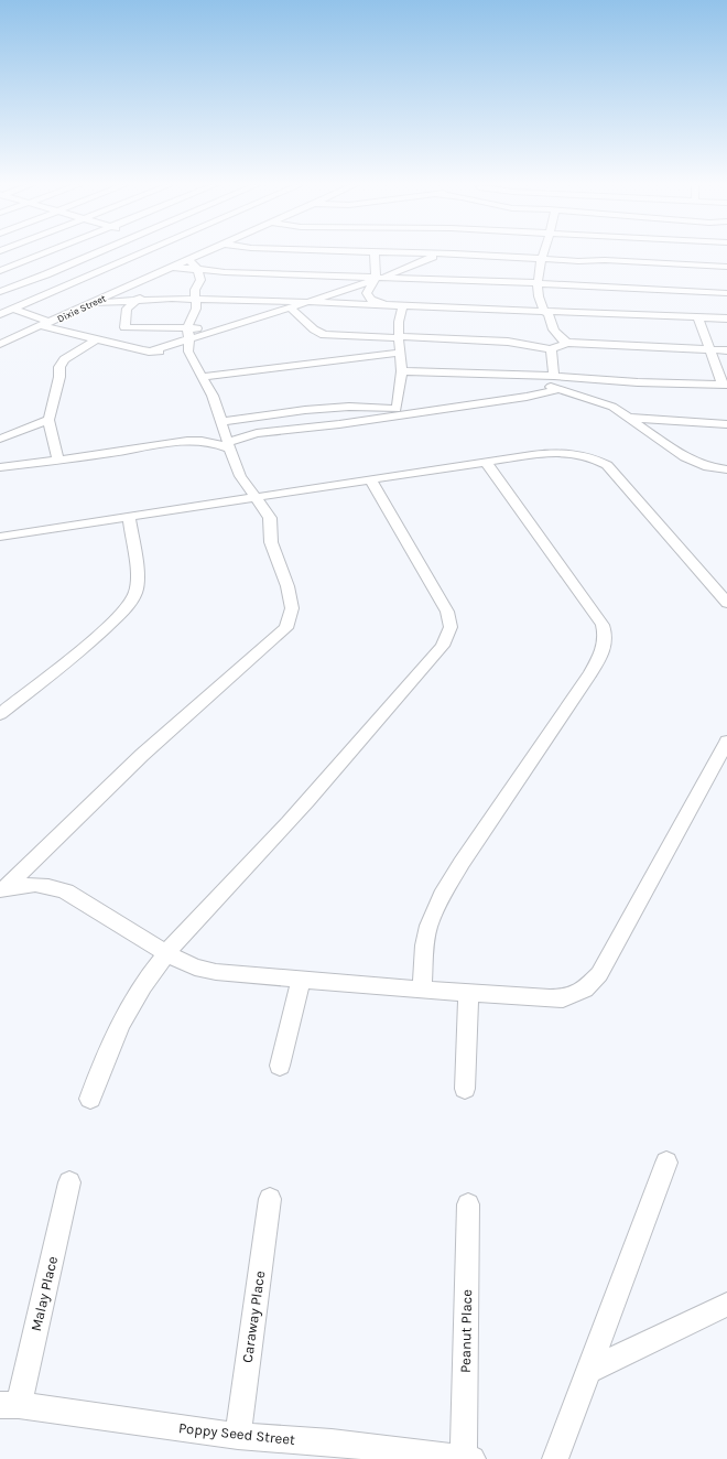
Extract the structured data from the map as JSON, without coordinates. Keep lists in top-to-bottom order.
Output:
{
  "streets": {
    "street": [
      "Dixie Street",
      "Malay Place",
      "Caraway Place",
      "Peanut Place",
      "Poppy Seed Street"
    ]
  },
  "crossings": [
    ["Malay Place", "Poppy Seed Street"],
    ["Caraway Place", "Poppy Seed Street"],
    ["Peanut Place", "Poppy Seed Street"]
  ]
}
